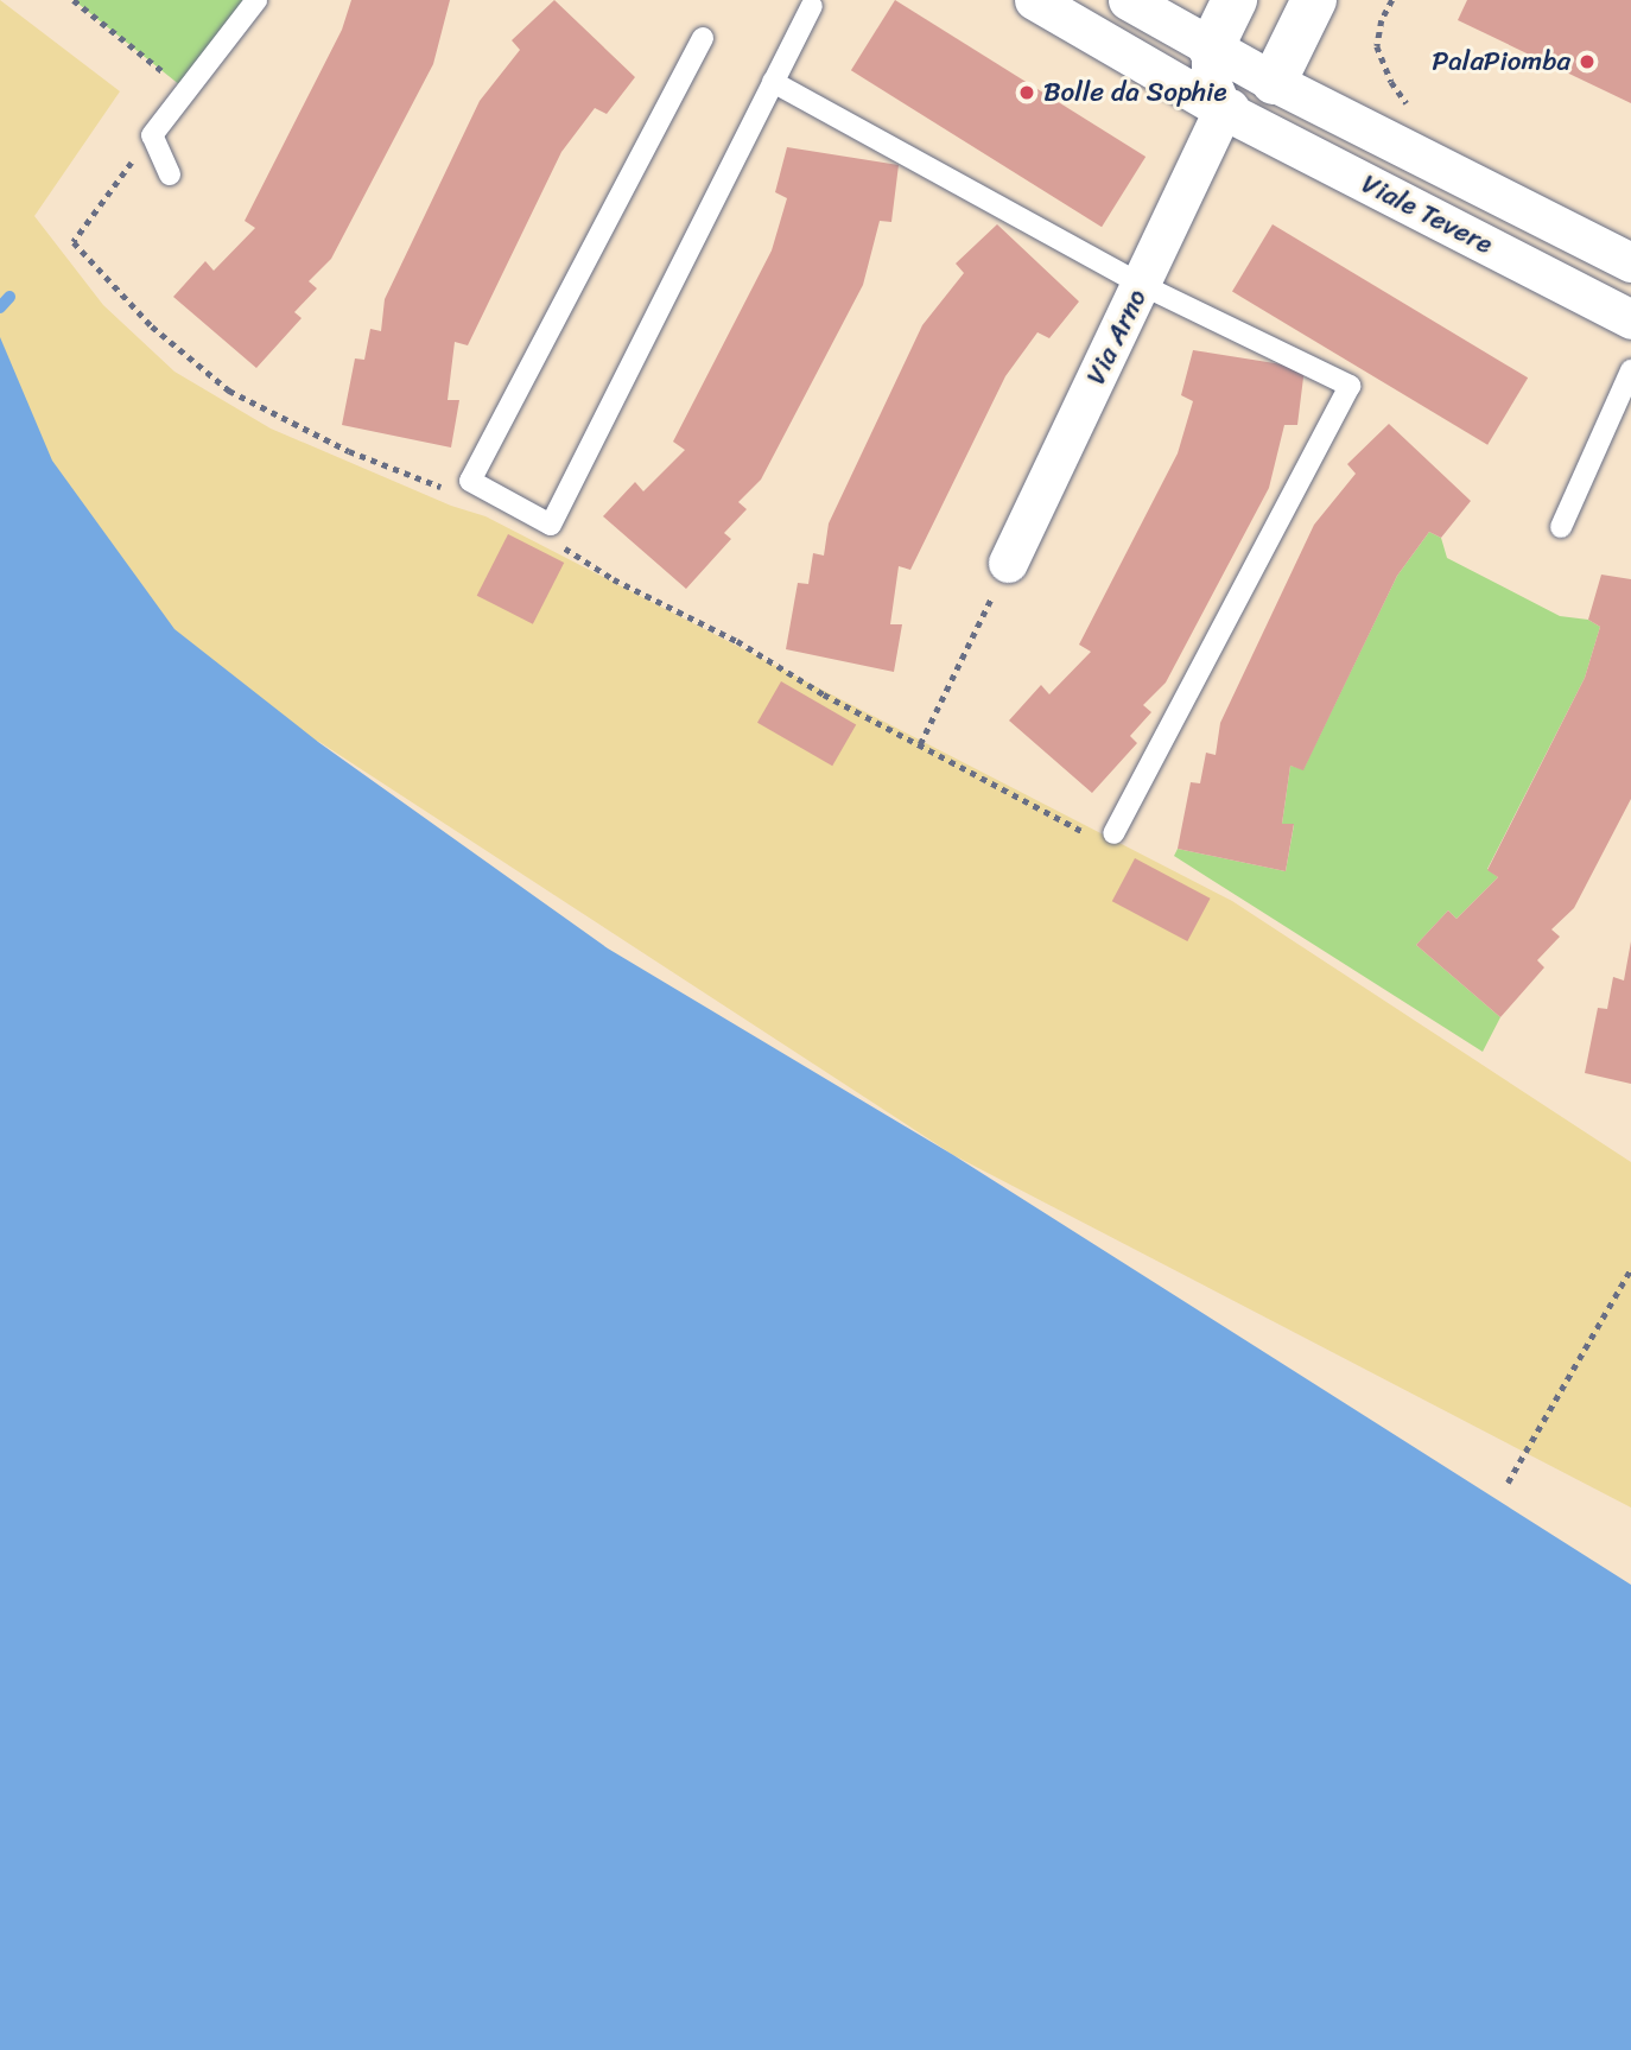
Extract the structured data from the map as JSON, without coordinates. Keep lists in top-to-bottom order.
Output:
{
  "streets": {
    "street": ["Viale Tevere", "Via Arno"]
  },
  "crossings": [
    ["Viale Tevere", "Via Arno"]
  ],
  "places": ["PalaPiomba", "Bolle da Sophie"]
}
